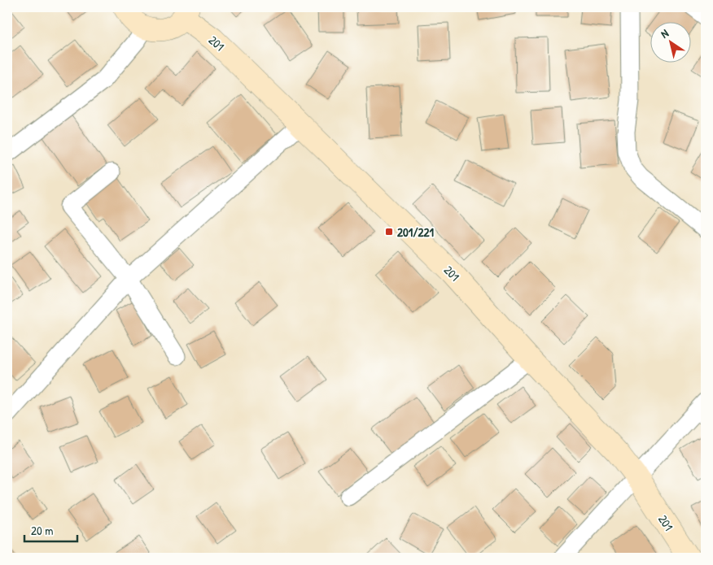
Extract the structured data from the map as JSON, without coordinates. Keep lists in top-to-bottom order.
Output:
{
  "streets": {
    "street": ["201"]
  },
  "places": {
    "transit": ["201/221"]
  },
  "scale_bar": "20 m",
  "north": "top left"
}
